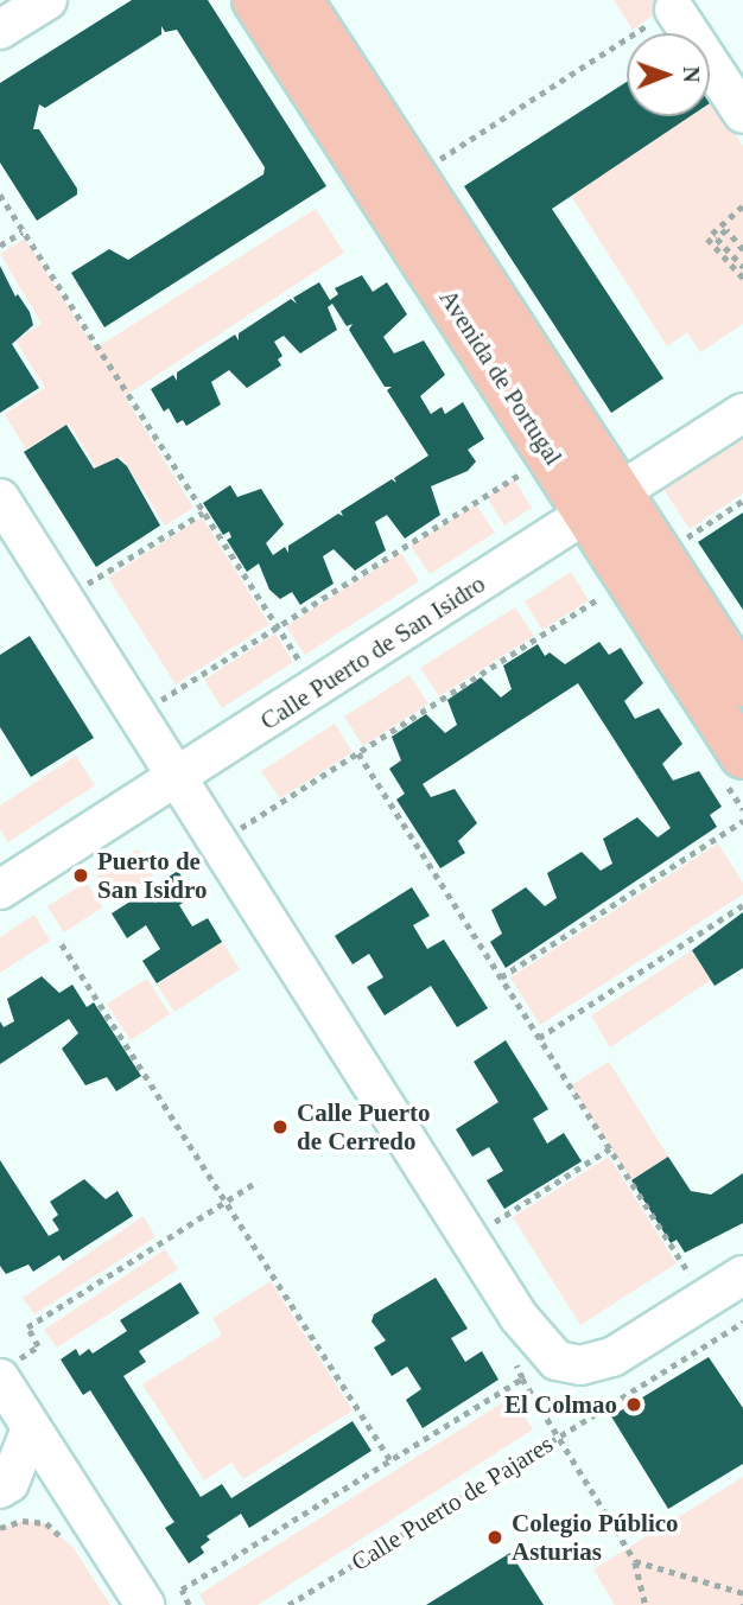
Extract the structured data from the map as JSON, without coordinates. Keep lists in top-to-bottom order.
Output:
{
  "streets": {
    "main road": ["Avenida de Portugal"],
    "street": ["Calle Puerto de San Isidro"],
    "path": ["Calle Puerto de Pajares"]
  },
  "crossings": [
    ["Avenida de Portugal", "Calle Puerto de San Isidro"]
  ],
  "places": [
    "Puerto de San Isidro",
    "Calle Puerto de Cerredo",
    "El Colmao",
    "Colegio Público Asturias"
  ],
  "north": "right"
}
